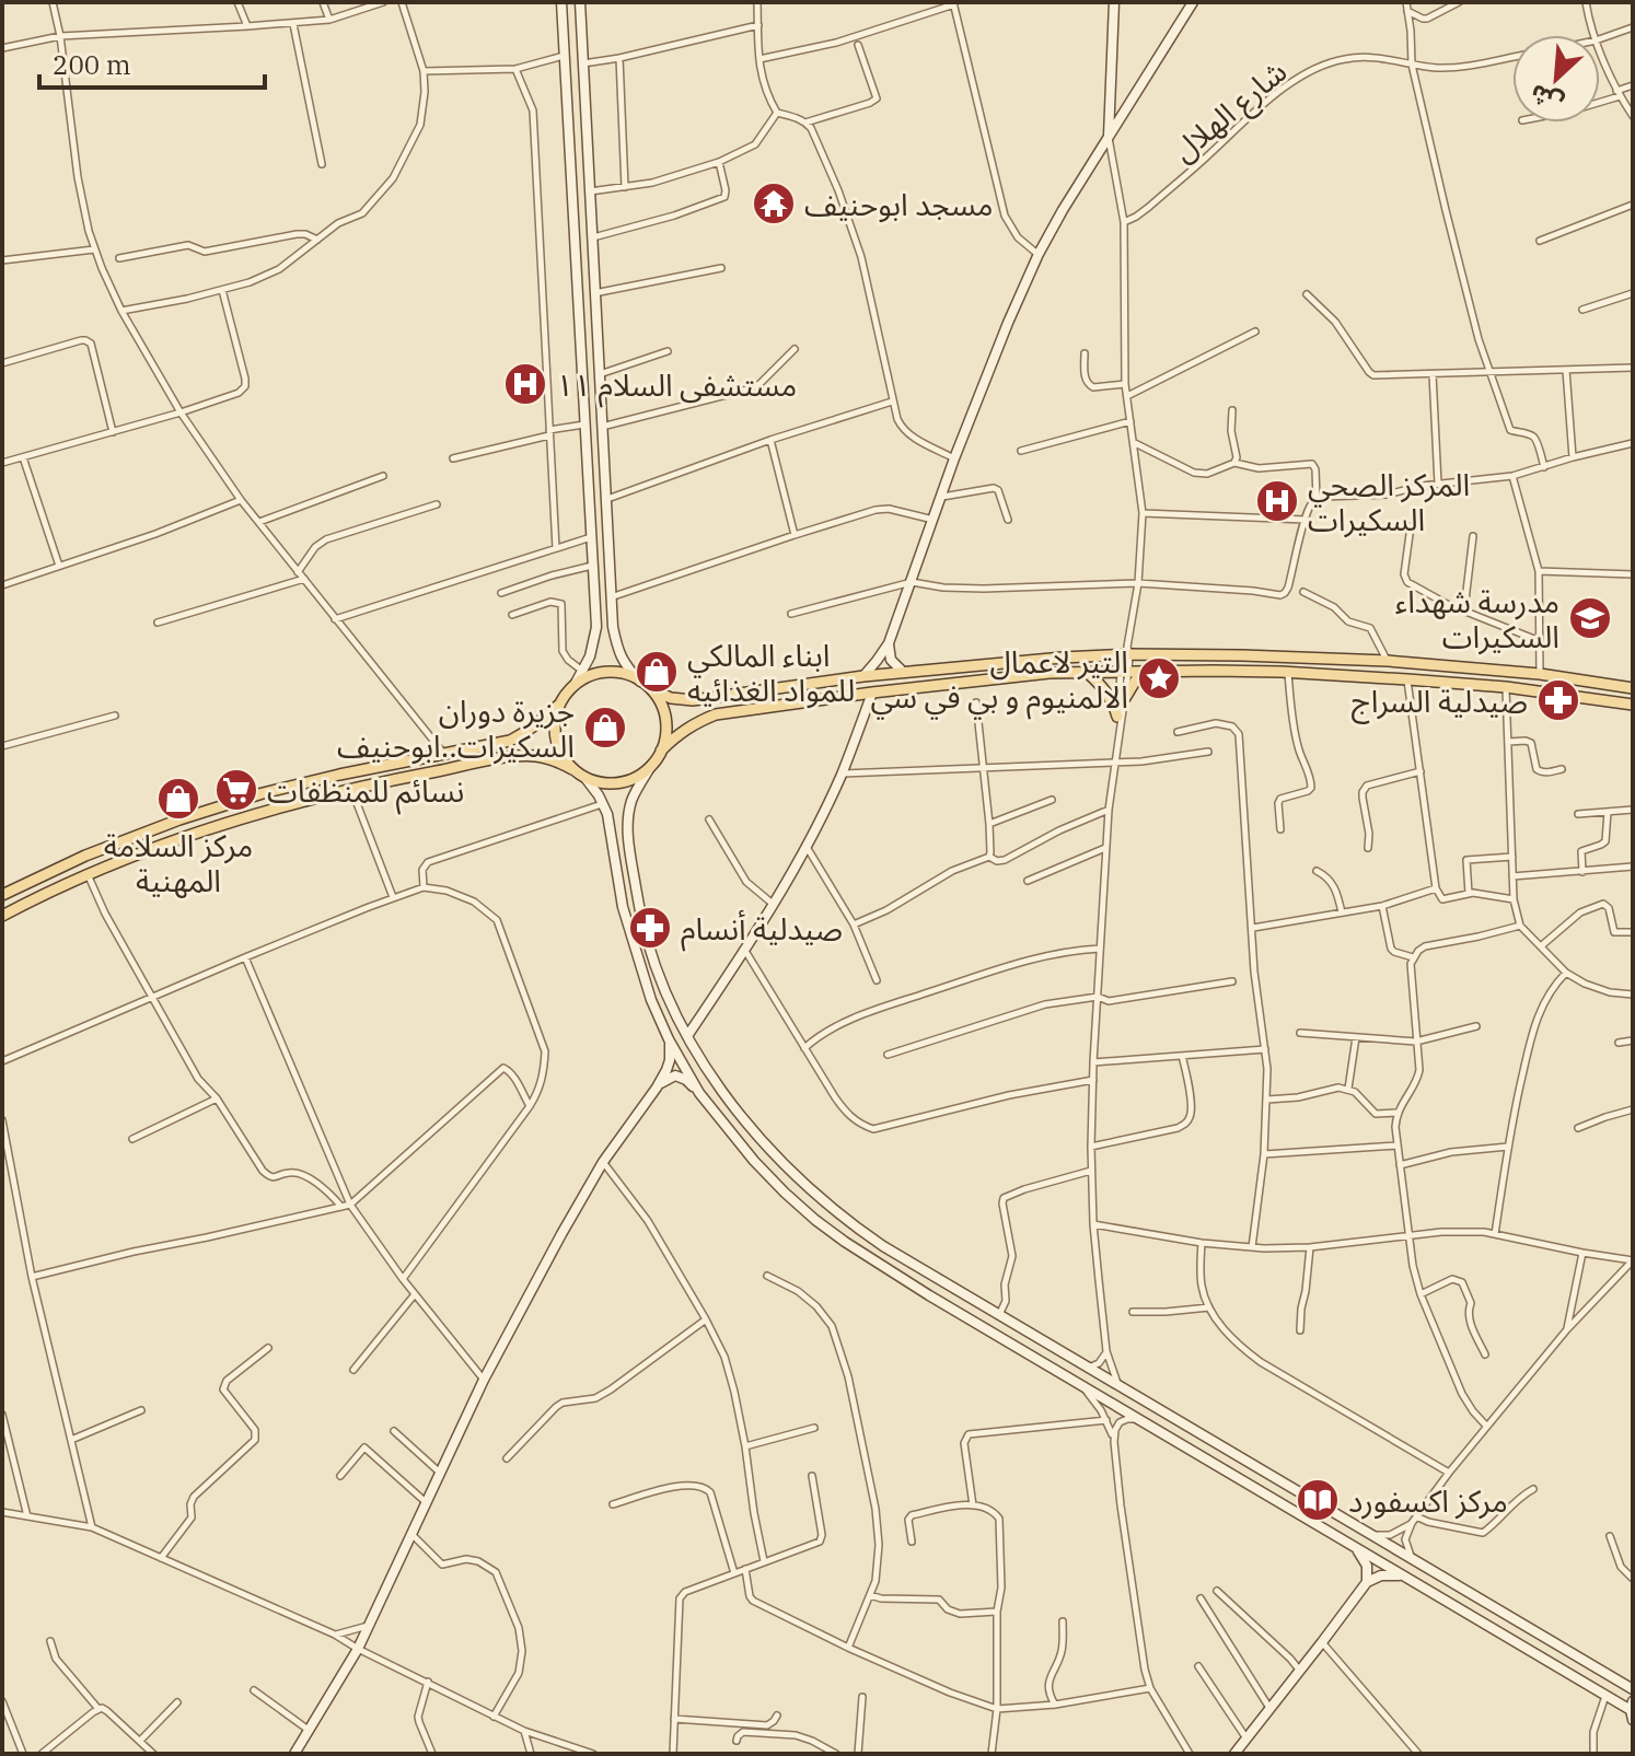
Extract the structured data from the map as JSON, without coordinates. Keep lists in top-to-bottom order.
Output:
{
  "streets": {
    "street": ["شارع الهلال"]
  },
  "places": {
    "temple": ["مسجد ابوحنيف"],
    "hospital": ["مستشفى السلام ١١", "المركز الصحي السكيرات"],
    "school or university": ["مدرسة شهداء السكيرات"],
    "shop": ["ابناء المالكي للمواد الغذائيه", "جزيرة دوران السكيرات..ابوحنيف", "مركز السلامة المهنية"],
    "place": ["التير لاعمال الالمنيوم و بي في سي"],
    "pharmacy": ["صيدلية السراج", "صيدلية أنسام"],
    "supermarket": ["نسائم للمنظفات"],
    "library": ["مركز اكسفورد"]
  },
  "scale_bar": "200 m",
  "north": "bottom left"
}
